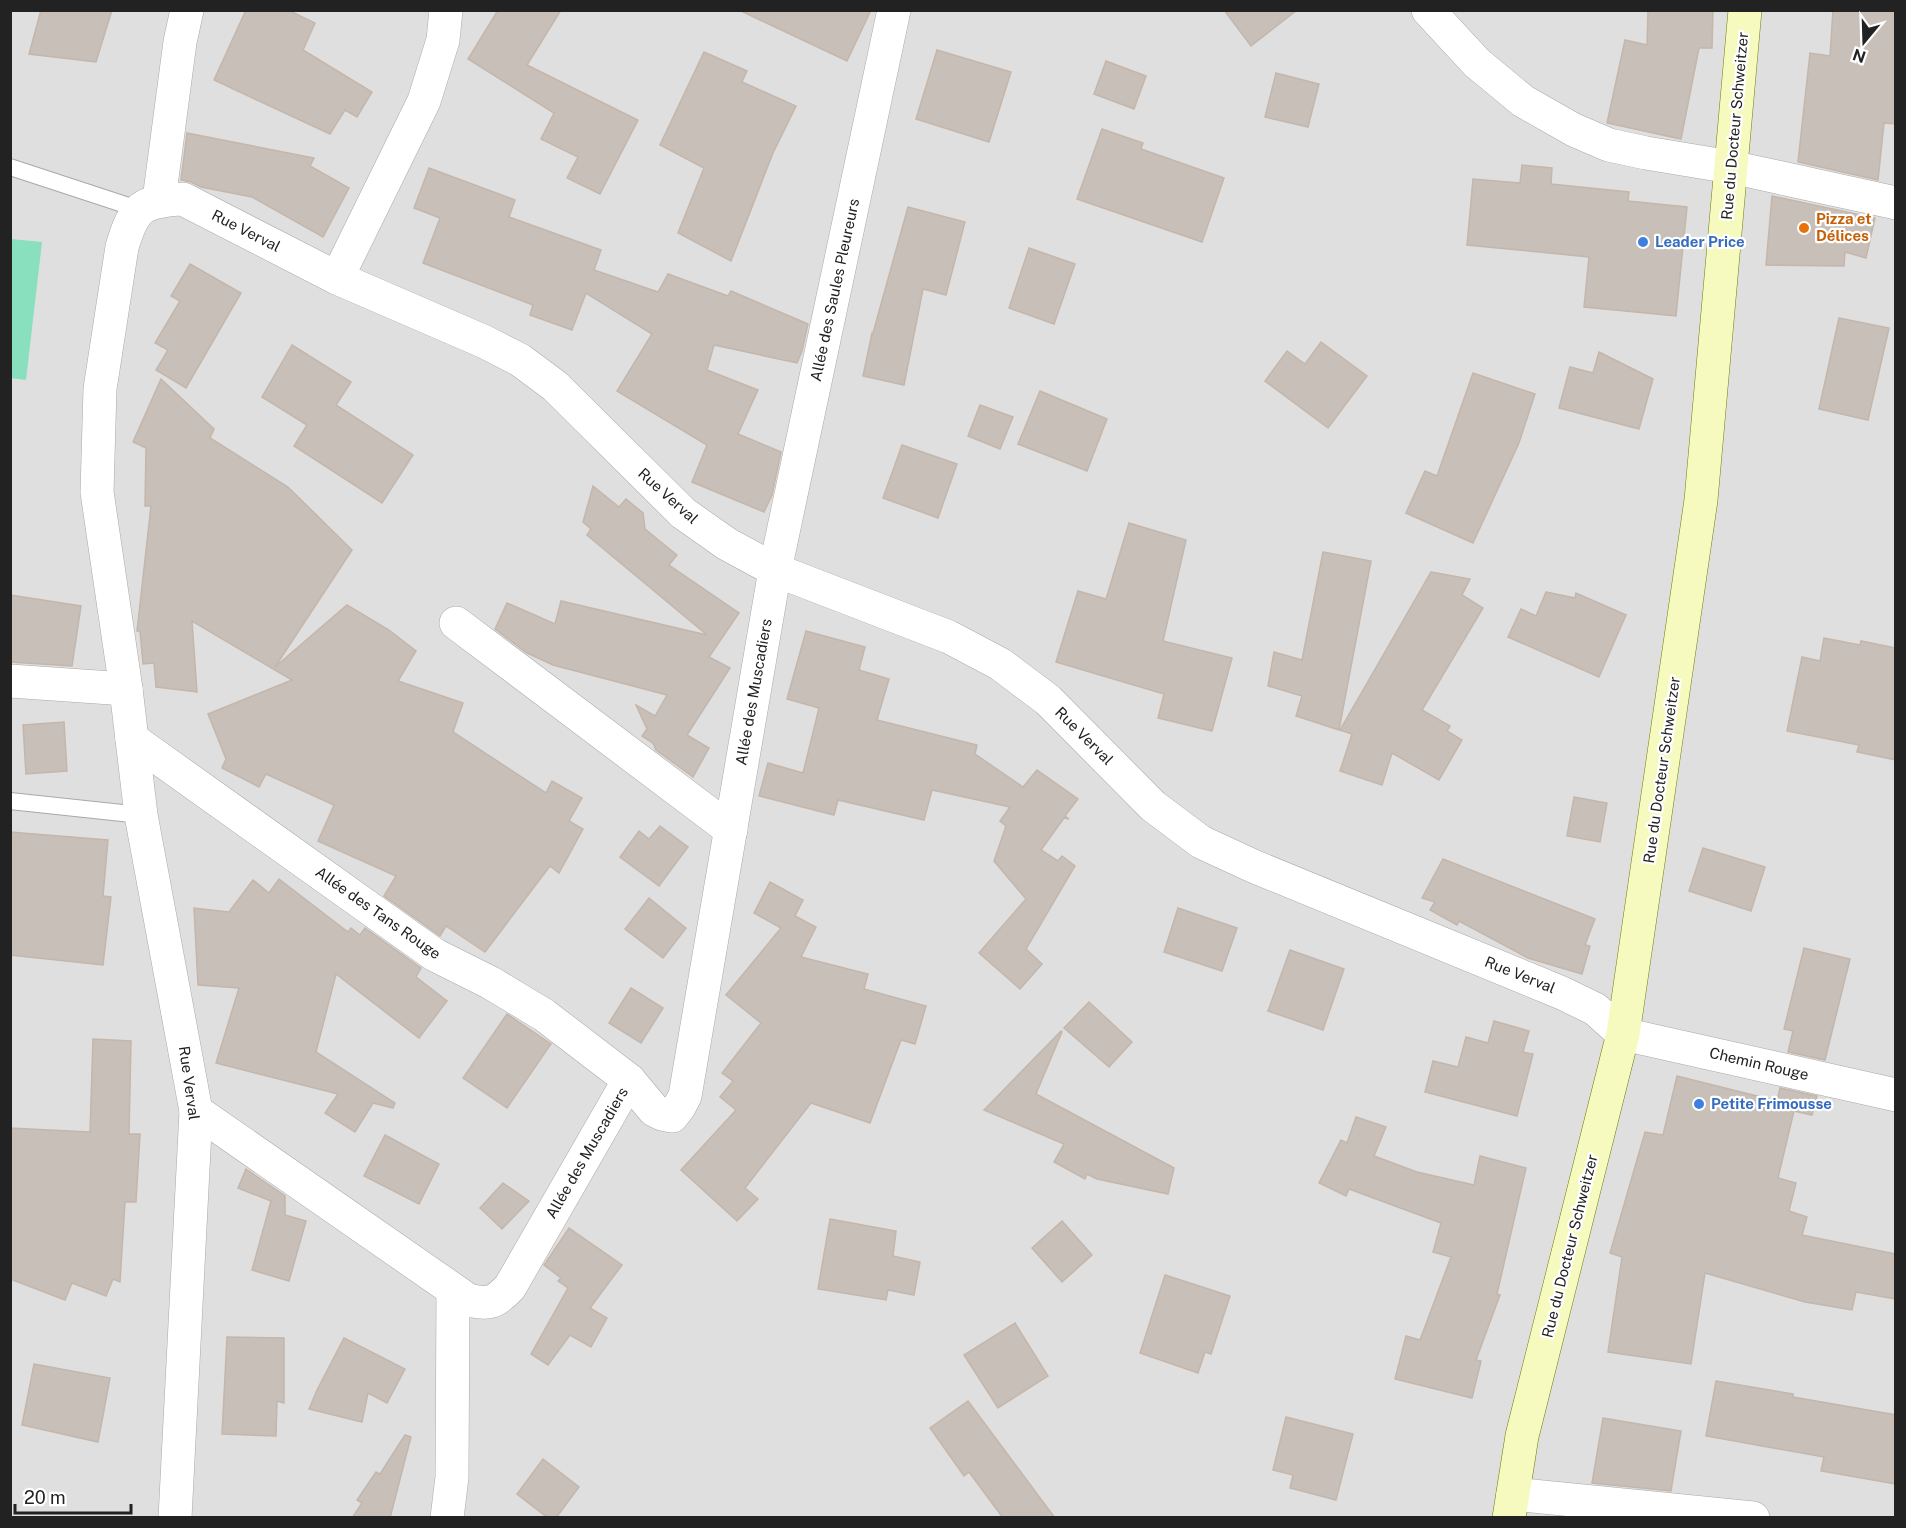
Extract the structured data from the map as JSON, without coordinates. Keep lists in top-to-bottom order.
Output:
{
  "streets": {
    "main road": ["Rue du Docteur Schweitzer"],
    "street": [
      "Rue Verval",
      "Allée des Saules Pleureurs",
      "Allée des Muscadiers",
      "Allée des Tans Rouge",
      "Chemin Rouge"
    ]
  },
  "crossings": [
    ["Rue du Docteur Schweitzer", "Rue Verval"],
    ["Rue du Docteur Schweitzer", "Chemin Rouge"],
    ["Rue Verval", "Allée des Saules Pleureurs"],
    ["Rue Verval", "Allée des Muscadiers"],
    ["Rue Verval", "Allée des Tans Rouge"],
    ["Rue Verval", "Chemin Rouge"],
    ["Allée des Saules Pleureurs", "Allée des Muscadiers"],
    ["Allée des Muscadiers", "Allée des Tans Rouge"]
  ],
  "places": ["Pizza et Délices", "Leader Price", "Petite Frimousse"],
  "scale_bar": "20 m",
  "north": "bottom"
}
